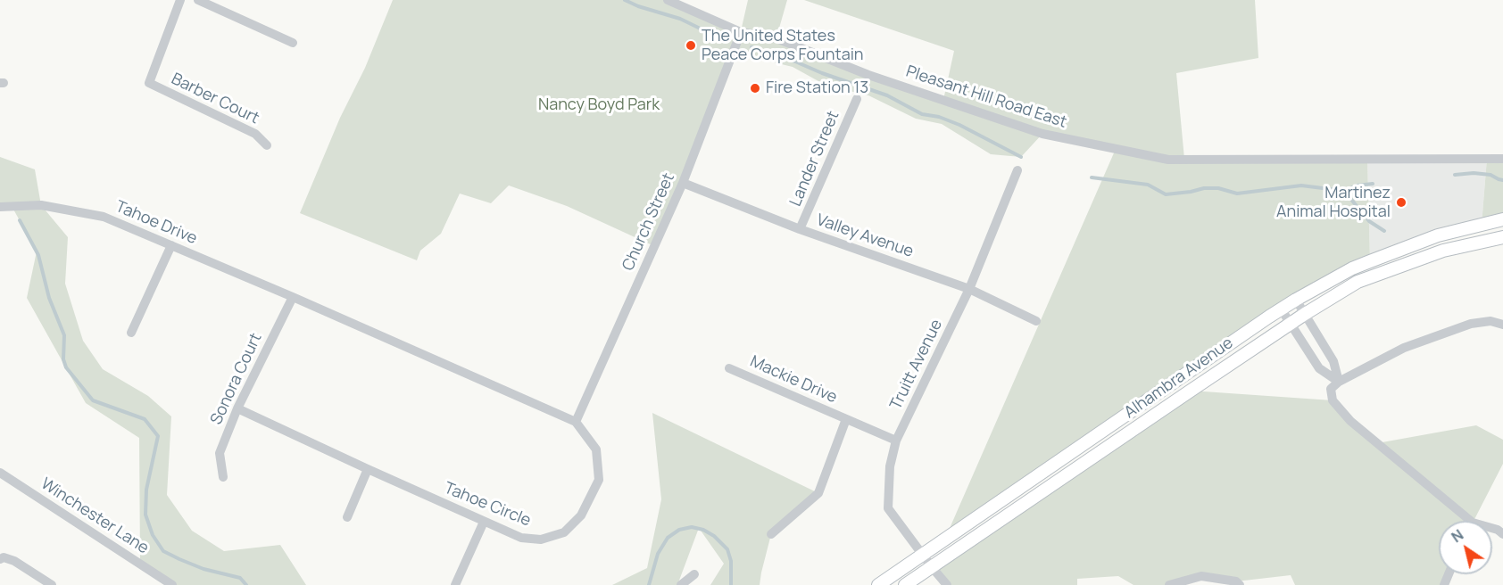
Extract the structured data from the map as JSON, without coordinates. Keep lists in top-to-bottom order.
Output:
{
  "streets": {
    "main road": ["Alhambra Avenue"],
    "street": [
      "Pleasant Hill Road East",
      "Barber Court",
      "Lander Street",
      "Church Street",
      "Tahoe Drive",
      "Valley Avenue",
      "Truitt Avenue",
      "Sonora Court",
      "Mackie Drive",
      "Tahoe Circle",
      "Winchester Lane"
    ]
  },
  "crossings": [
    ["Pleasant Hill Road East", "Church Street"],
    ["Lander Street", "Valley Avenue"],
    ["Church Street", "Valley Avenue"],
    ["Church Street", "Tahoe Circle"],
    ["Tahoe Drive", "Sonora Court"],
    ["Tahoe Drive", "Tahoe Circle"],
    ["Valley Avenue", "Truitt Avenue"],
    ["Truitt Avenue", "Alhambra Avenue"],
    ["Truitt Avenue", "Mackie Drive"],
    ["Sonora Court", "Tahoe Circle"]
  ],
  "parks": ["Nancy Boyd Park"],
  "places": ["The United States Peace Corps Fountain", "Fire Station 13", "Martinez Animal Hospital"],
  "north": "top left"
}
